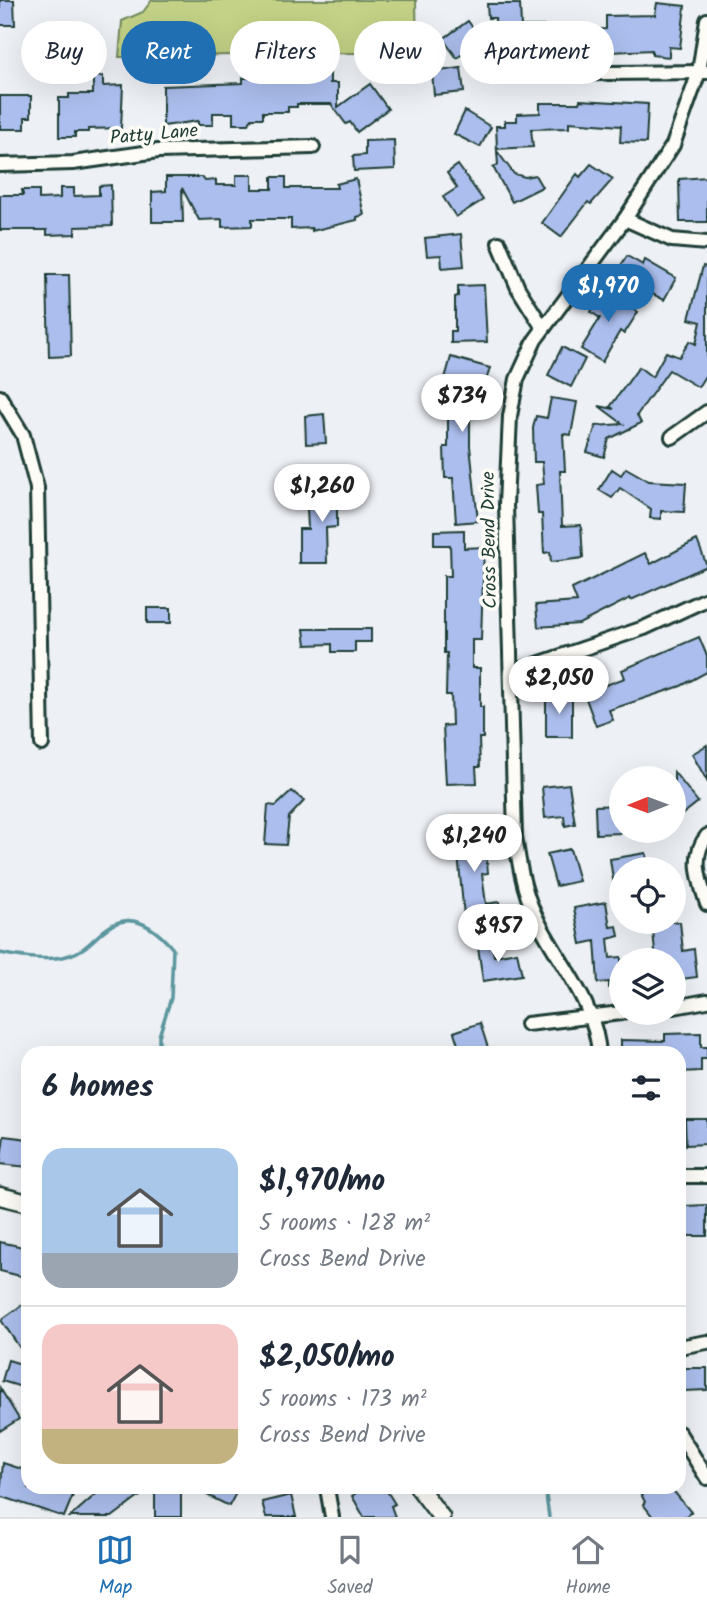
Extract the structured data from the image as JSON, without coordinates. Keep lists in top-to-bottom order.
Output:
{
  "streets": {
    "street": ["Patty Lane", "Cross Bend Drive"]
  },
  "north": "left",
  "page": {
    "chip": [
      "Buy",
      "Rent",
      "Filters",
      "New",
      "Apartment"
    ],
    "price": [
      "$1,970",
      "$734",
      "$1,260",
      "$2,050",
      "$1,240",
      "$957"
    ],
    "heading": "6 homes",
    "list": [
      {
        "name": "$1,970/mo",
        "note": "5 rooms · 128 m² · Cross Bend Drive"
      },
      {
        "name": "$2,050/mo",
        "note": "5 rooms · 173 m² · Cross Bend Drive"
      }
    ],
    "tabs": ["Map", "Saved", "Home"]
  }
}
